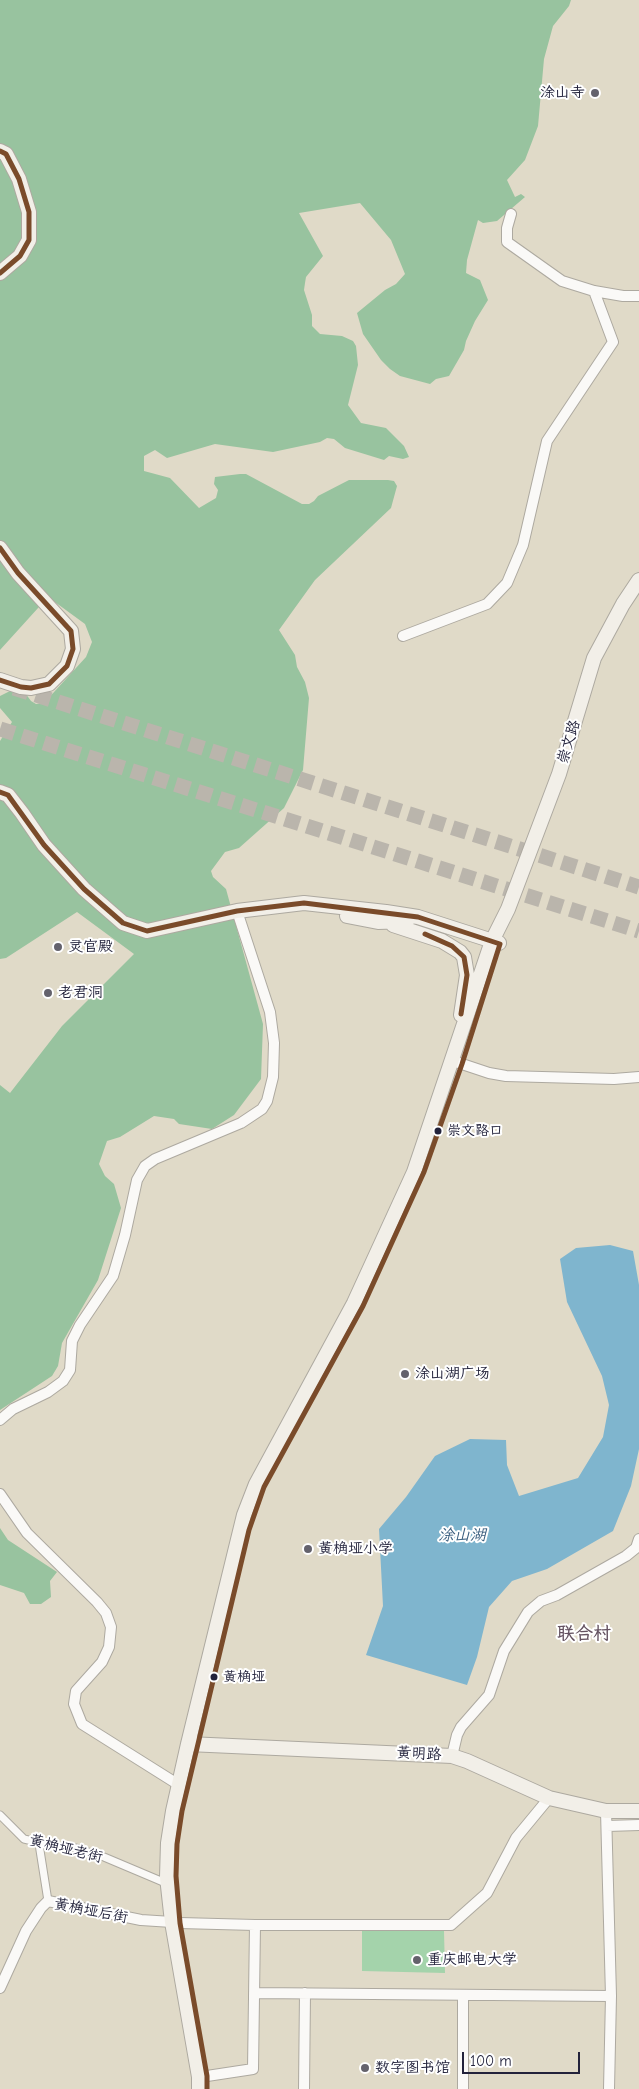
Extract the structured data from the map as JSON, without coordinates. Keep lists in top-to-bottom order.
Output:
{
  "streets": {
    "main road": ["崇文路", "黄明路"],
    "street": ["黄桷垭老街", "黄桷垭后街"]
  },
  "crossings": [
    ["崇文路", "黄明路"],
    ["崇文路", "黄桷垭老街"],
    ["崇文路", "黄桷垭后街"],
    ["黄明路", "黄桷垭后街"]
  ],
  "districts": ["联合村"],
  "water": ["涂山湖"],
  "places": [
    "涂山寺",
    "灵官殿",
    "老君洞",
    "崇文路口",
    "涂山湖广场",
    "黄桷垭小学",
    "黄桷垭",
    "重庆邮电大学",
    "数字图书馆"
  ],
  "scale_bar": "100 m"
}
